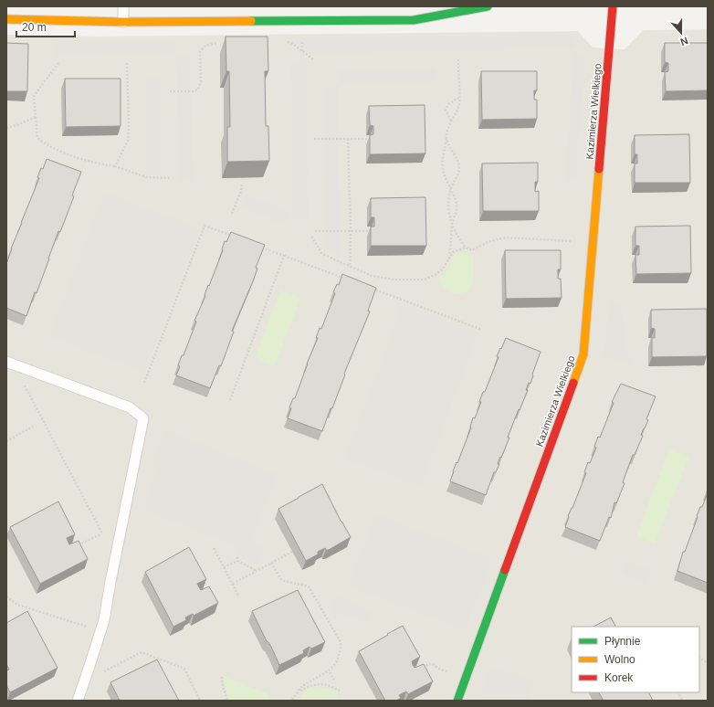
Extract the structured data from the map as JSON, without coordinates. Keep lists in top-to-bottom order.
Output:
{
  "streets": {
    "street": ["Kazimierza Wielkiego"]
  },
  "legend": ["Płynnie", "Wolno", "Korek"],
  "scale_bar": "20 m",
  "north": "bottom"
}
